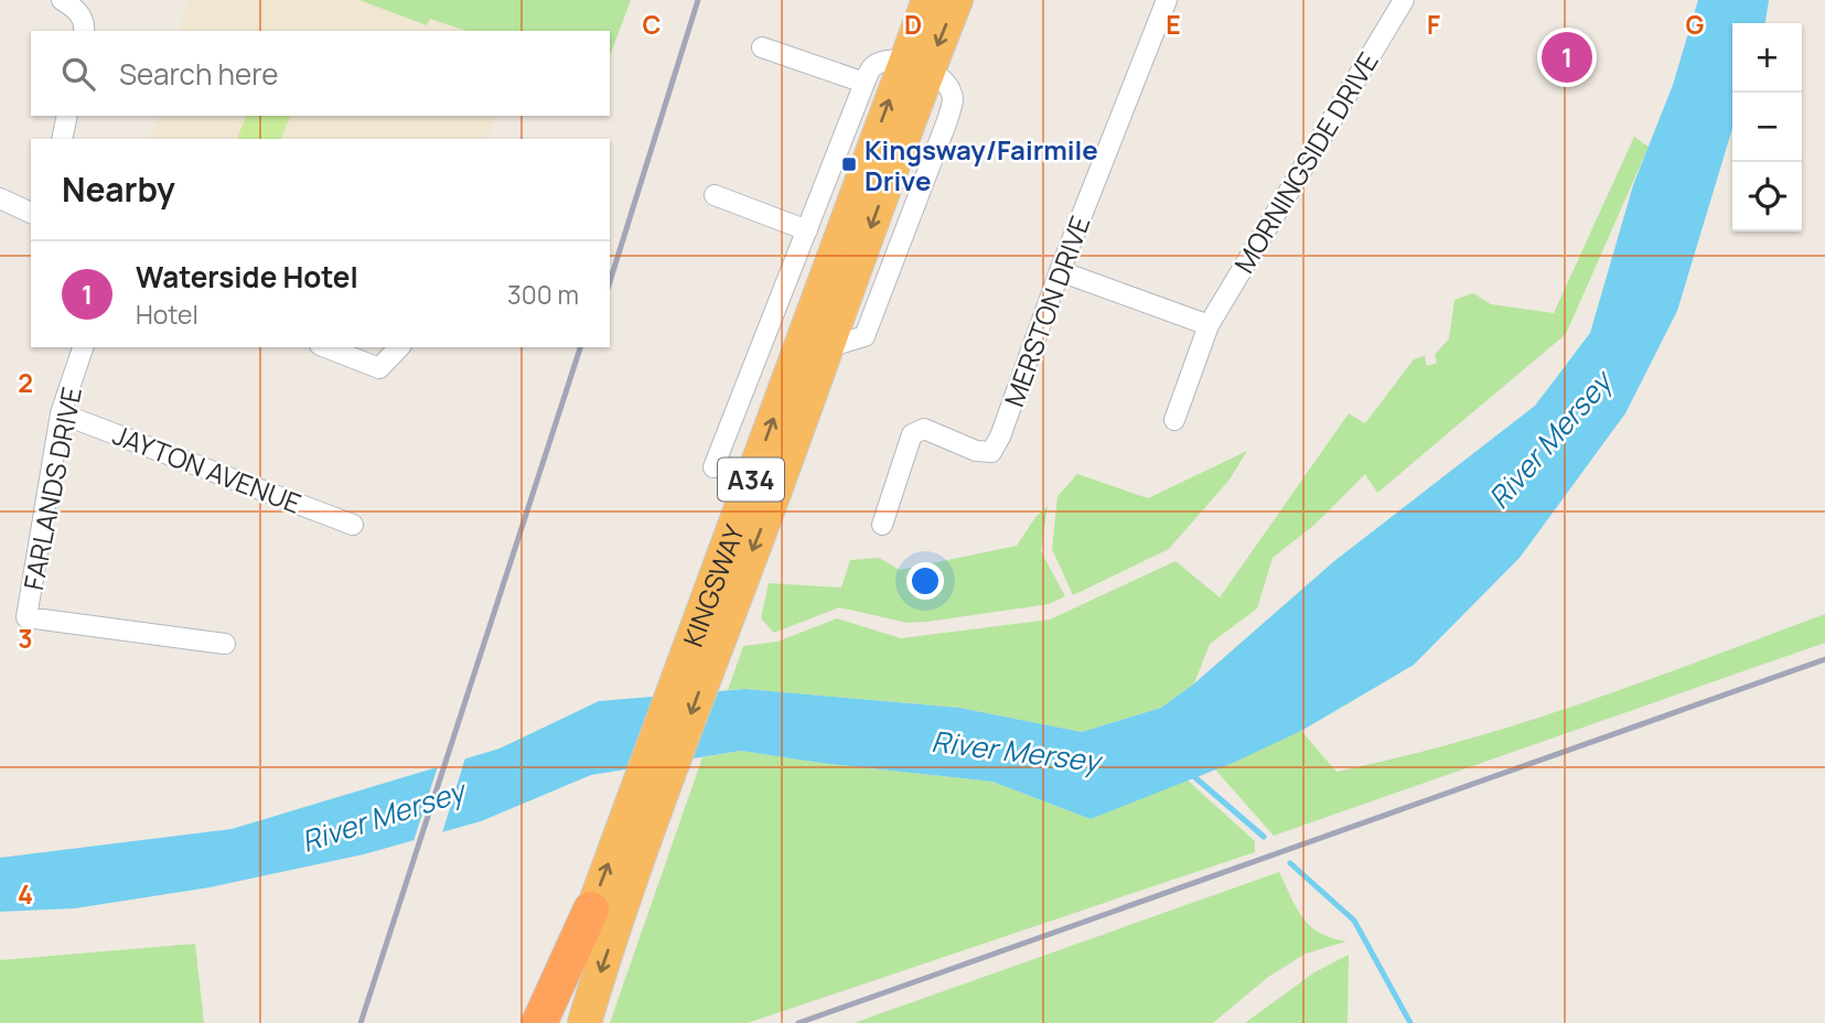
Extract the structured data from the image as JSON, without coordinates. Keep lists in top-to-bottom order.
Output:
{
  "streets": {
    "highway": ["A34", "KINGSWAY"],
    "street": [
      "MORNINGSIDE DRIVE",
      "MERSTON DRIVE",
      "JAYTON AVENUE",
      "FARLANDS DRIVE"
    ]
  },
  "crossings": [
    ["JAYTON AVENUE", "FARLANDS DRIVE"]
  ],
  "water": ["River Mersey"],
  "places": {
    "transit": ["Kingsway/Fairmile Drive"]
  },
  "page": {
    "map_buttons": ["+", "−"],
    "pins": "1",
    "search": "Search here",
    "heading": "Nearby",
    "list": [
      {
        "mark": "1",
        "name": "Waterside Hotel",
        "note": "Hotel",
        "value": "300 m"
      }
    ]
  },
  "grid": {
    "columns": [
      "C",
      "D",
      "E",
      "F",
      "G"
    ],
    "rows": ["2", "3", "4"]
  }
}
